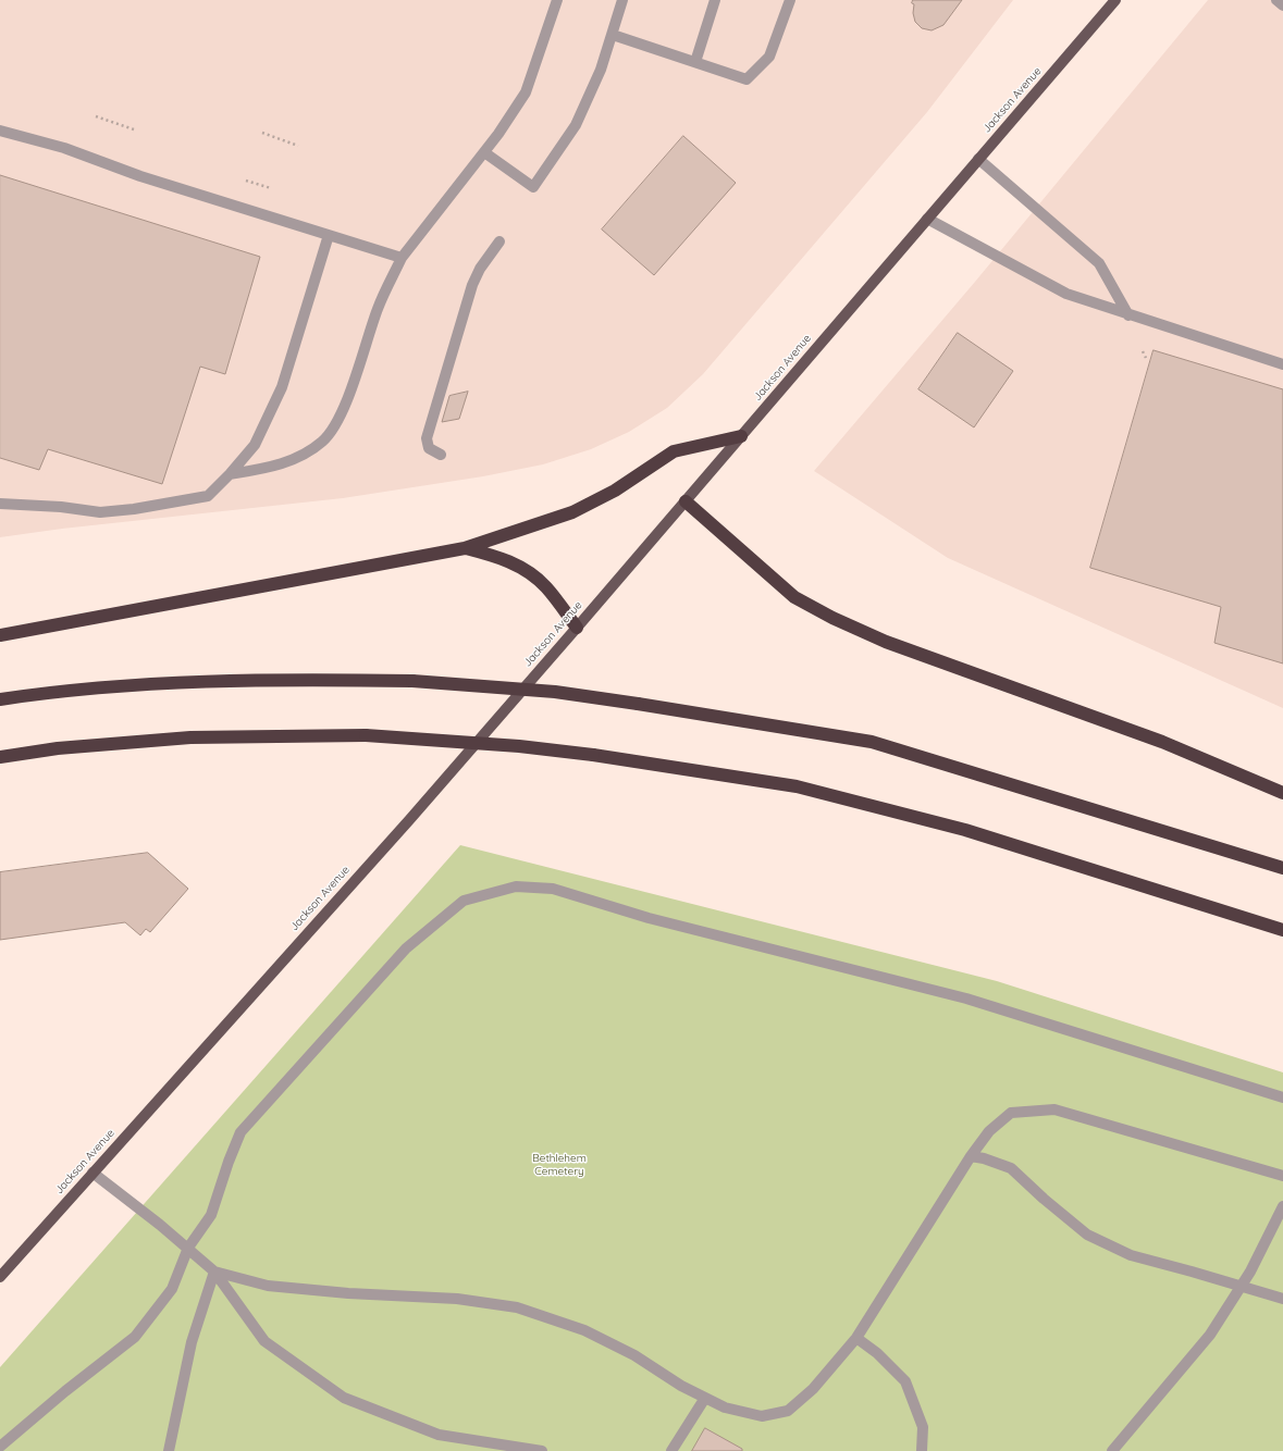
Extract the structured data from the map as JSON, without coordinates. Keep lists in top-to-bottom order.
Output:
{
  "streets": {
    "main road": ["Jackson Avenue"]
  },
  "parks": ["Bethlehem Cemetery"]
}
